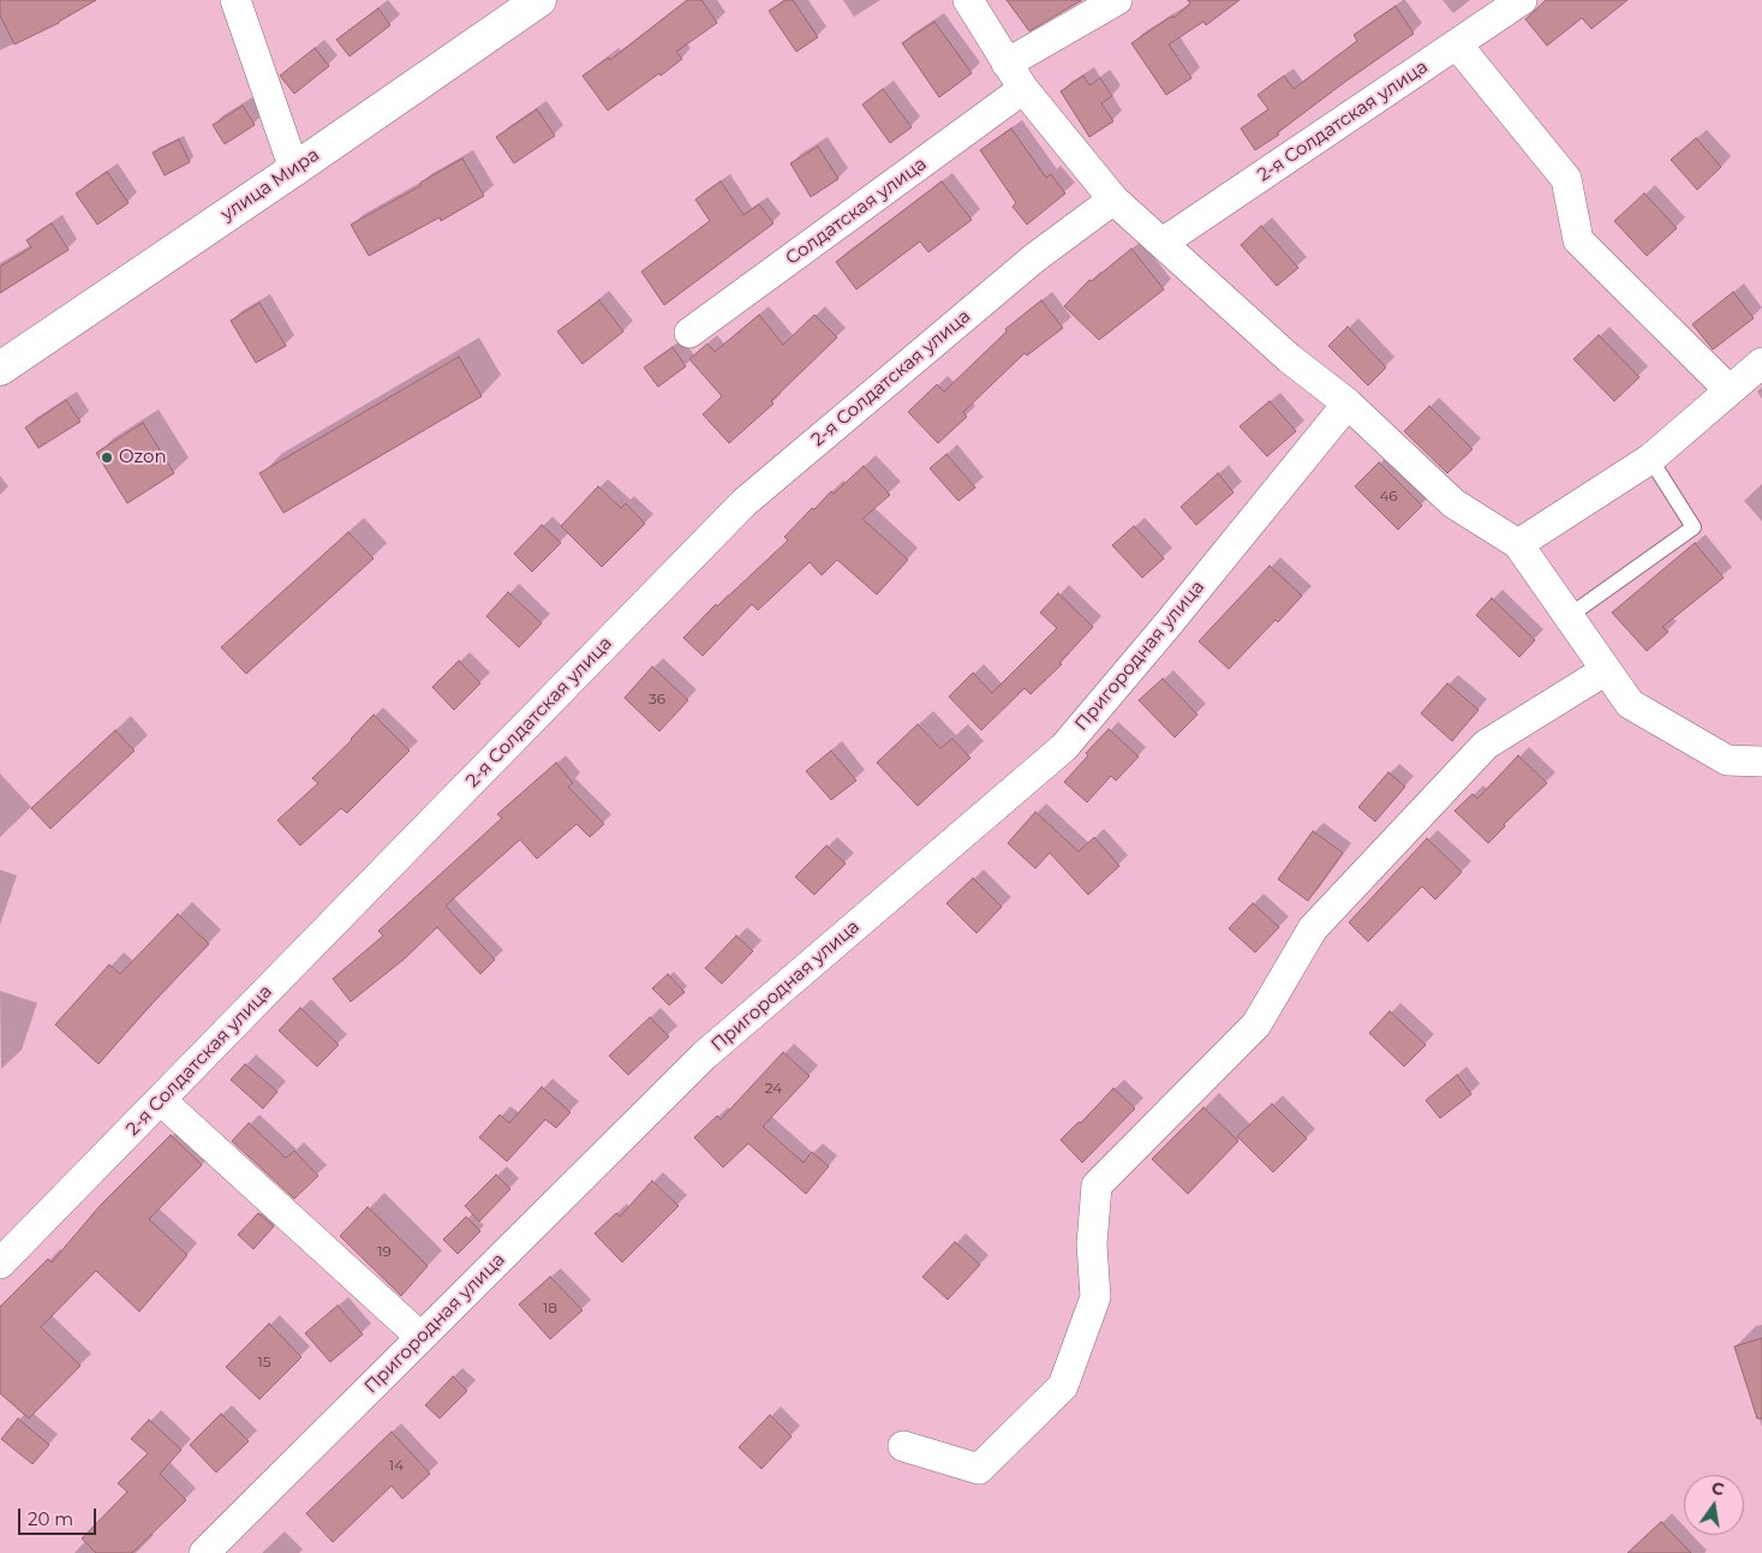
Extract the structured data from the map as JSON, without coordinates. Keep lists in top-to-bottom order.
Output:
{
  "streets": {
    "street": [
      "2-я Солдатская улица",
      "улица Мира",
      "Солдатская улица",
      "Пригородная улица"
    ]
  },
  "places": ["Ozon"],
  "house_numbers": [
    "46",
    "36",
    "24",
    "19",
    "18",
    "15",
    "14"
  ],
  "scale_bar": "20 m",
  "north": "top"
}
